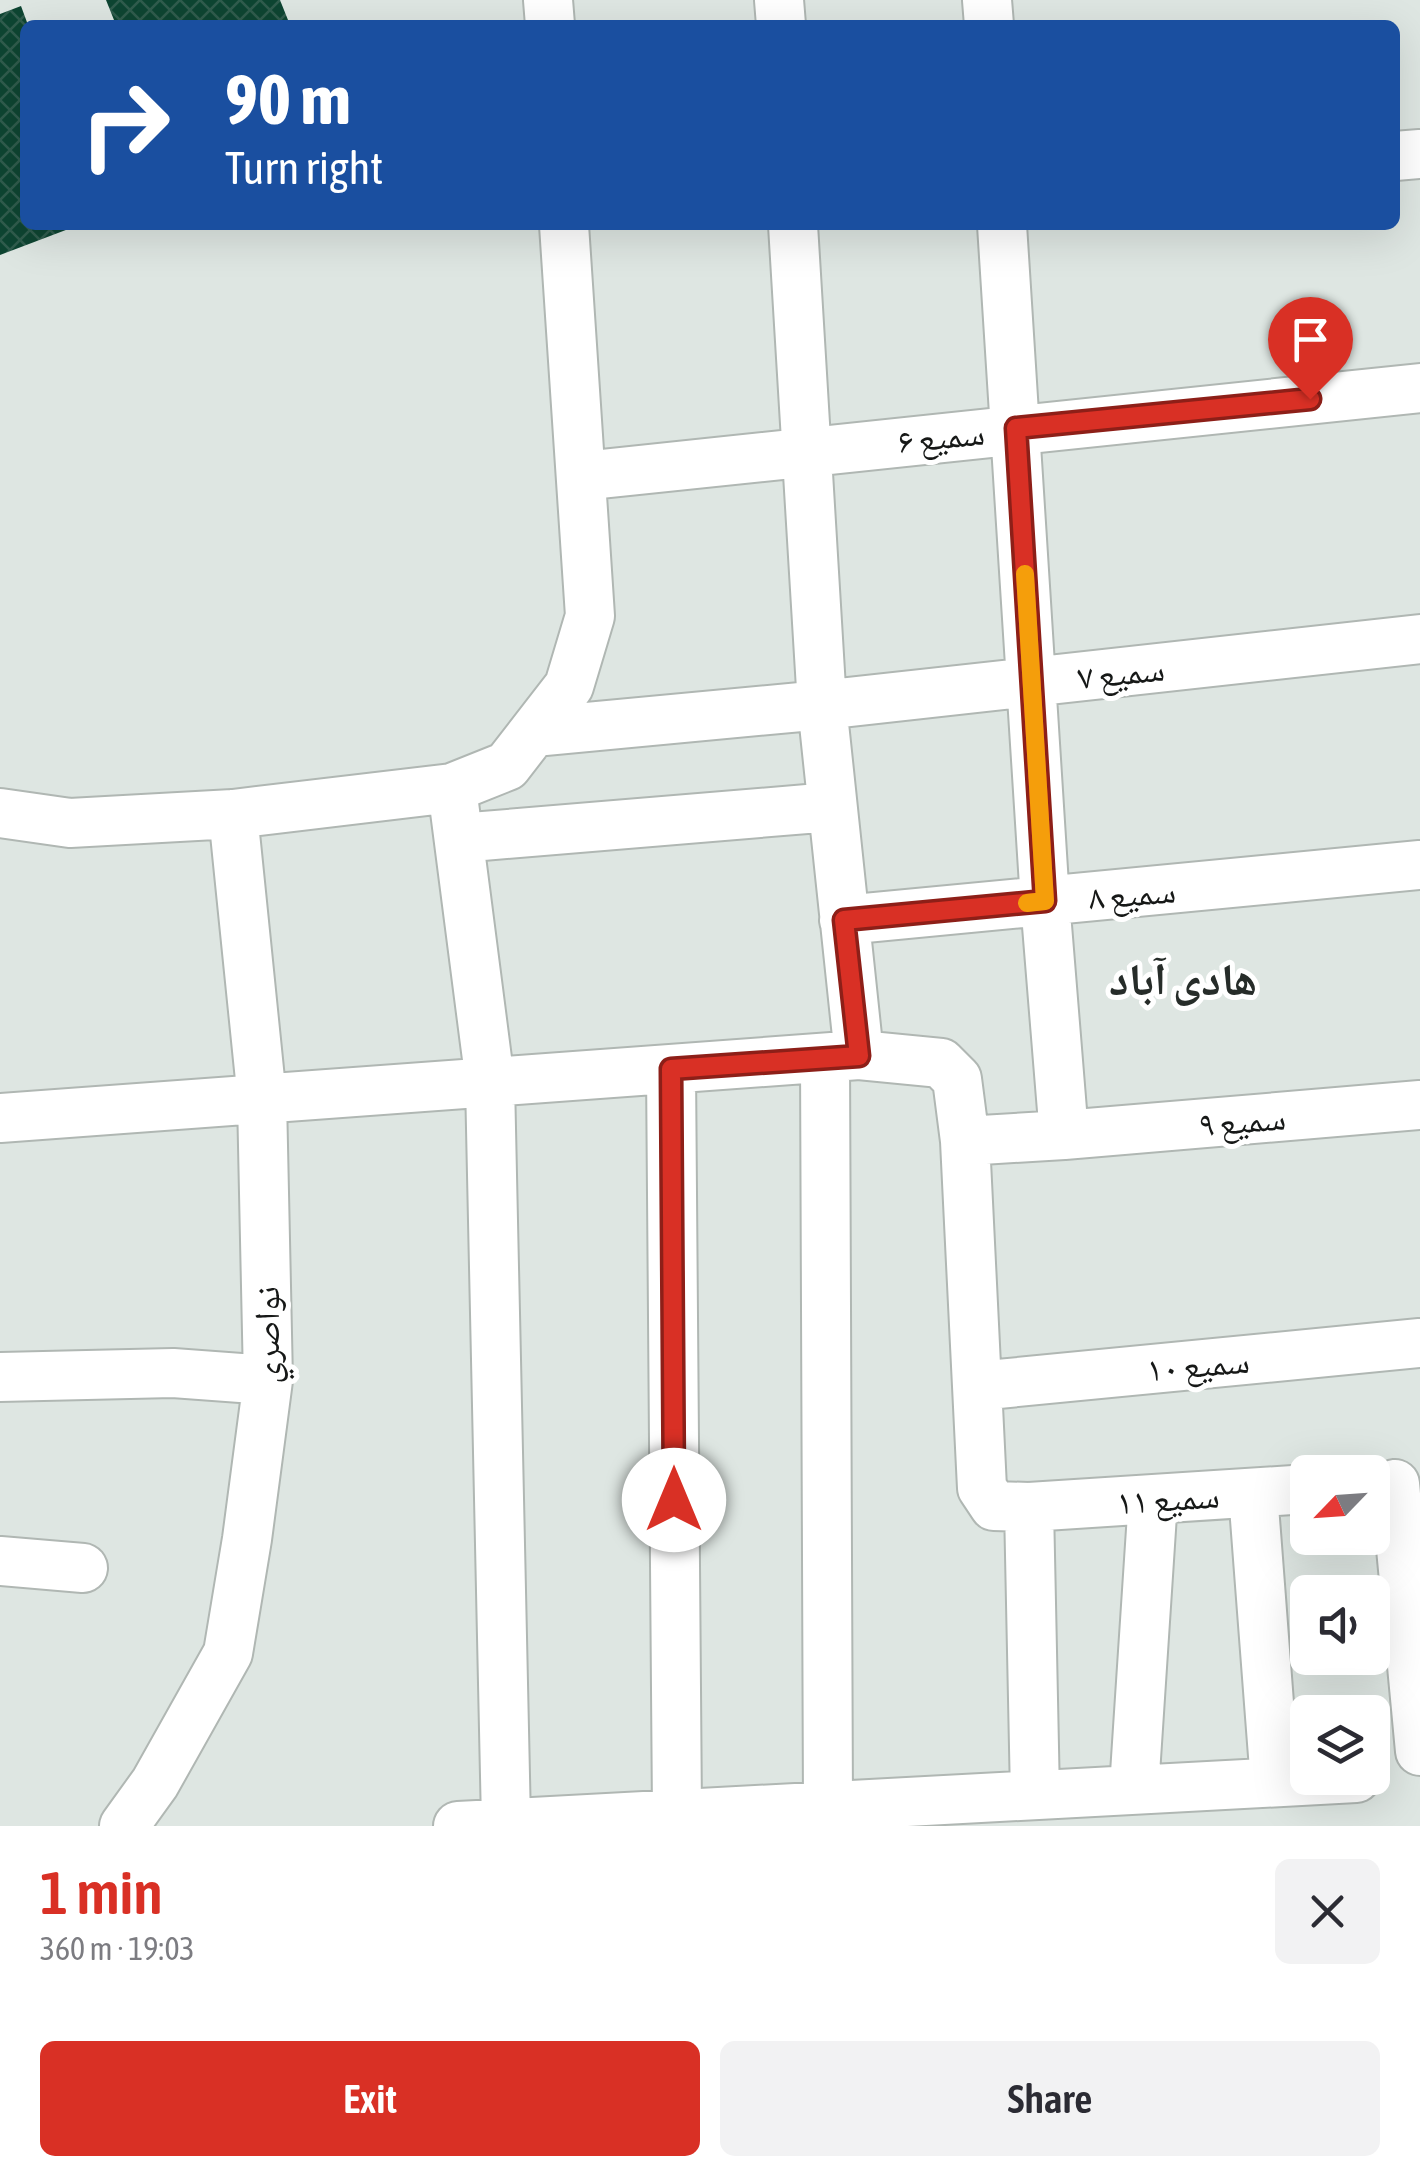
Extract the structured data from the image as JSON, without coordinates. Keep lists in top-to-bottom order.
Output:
{
  "streets": {
    "street": [
      "سمیع ۶",
      "سمیع ۷",
      "سمیع ۸",
      "سمیع ۹",
      "نواصري",
      "سمیع ۱۰",
      "سمیع ۱۱"
    ]
  },
  "crossings": [
    ["سمیع ۱۰", "سمیع ۱۱"]
  ],
  "districts": ["هادی آباد"],
  "north": "bottom left",
  "page": {
    "turn": ["90 m", "Turn right"],
    "heading": ["1 min", "360 m · 19:03"],
    "buttons": ["Exit", "Share"]
  }
}
